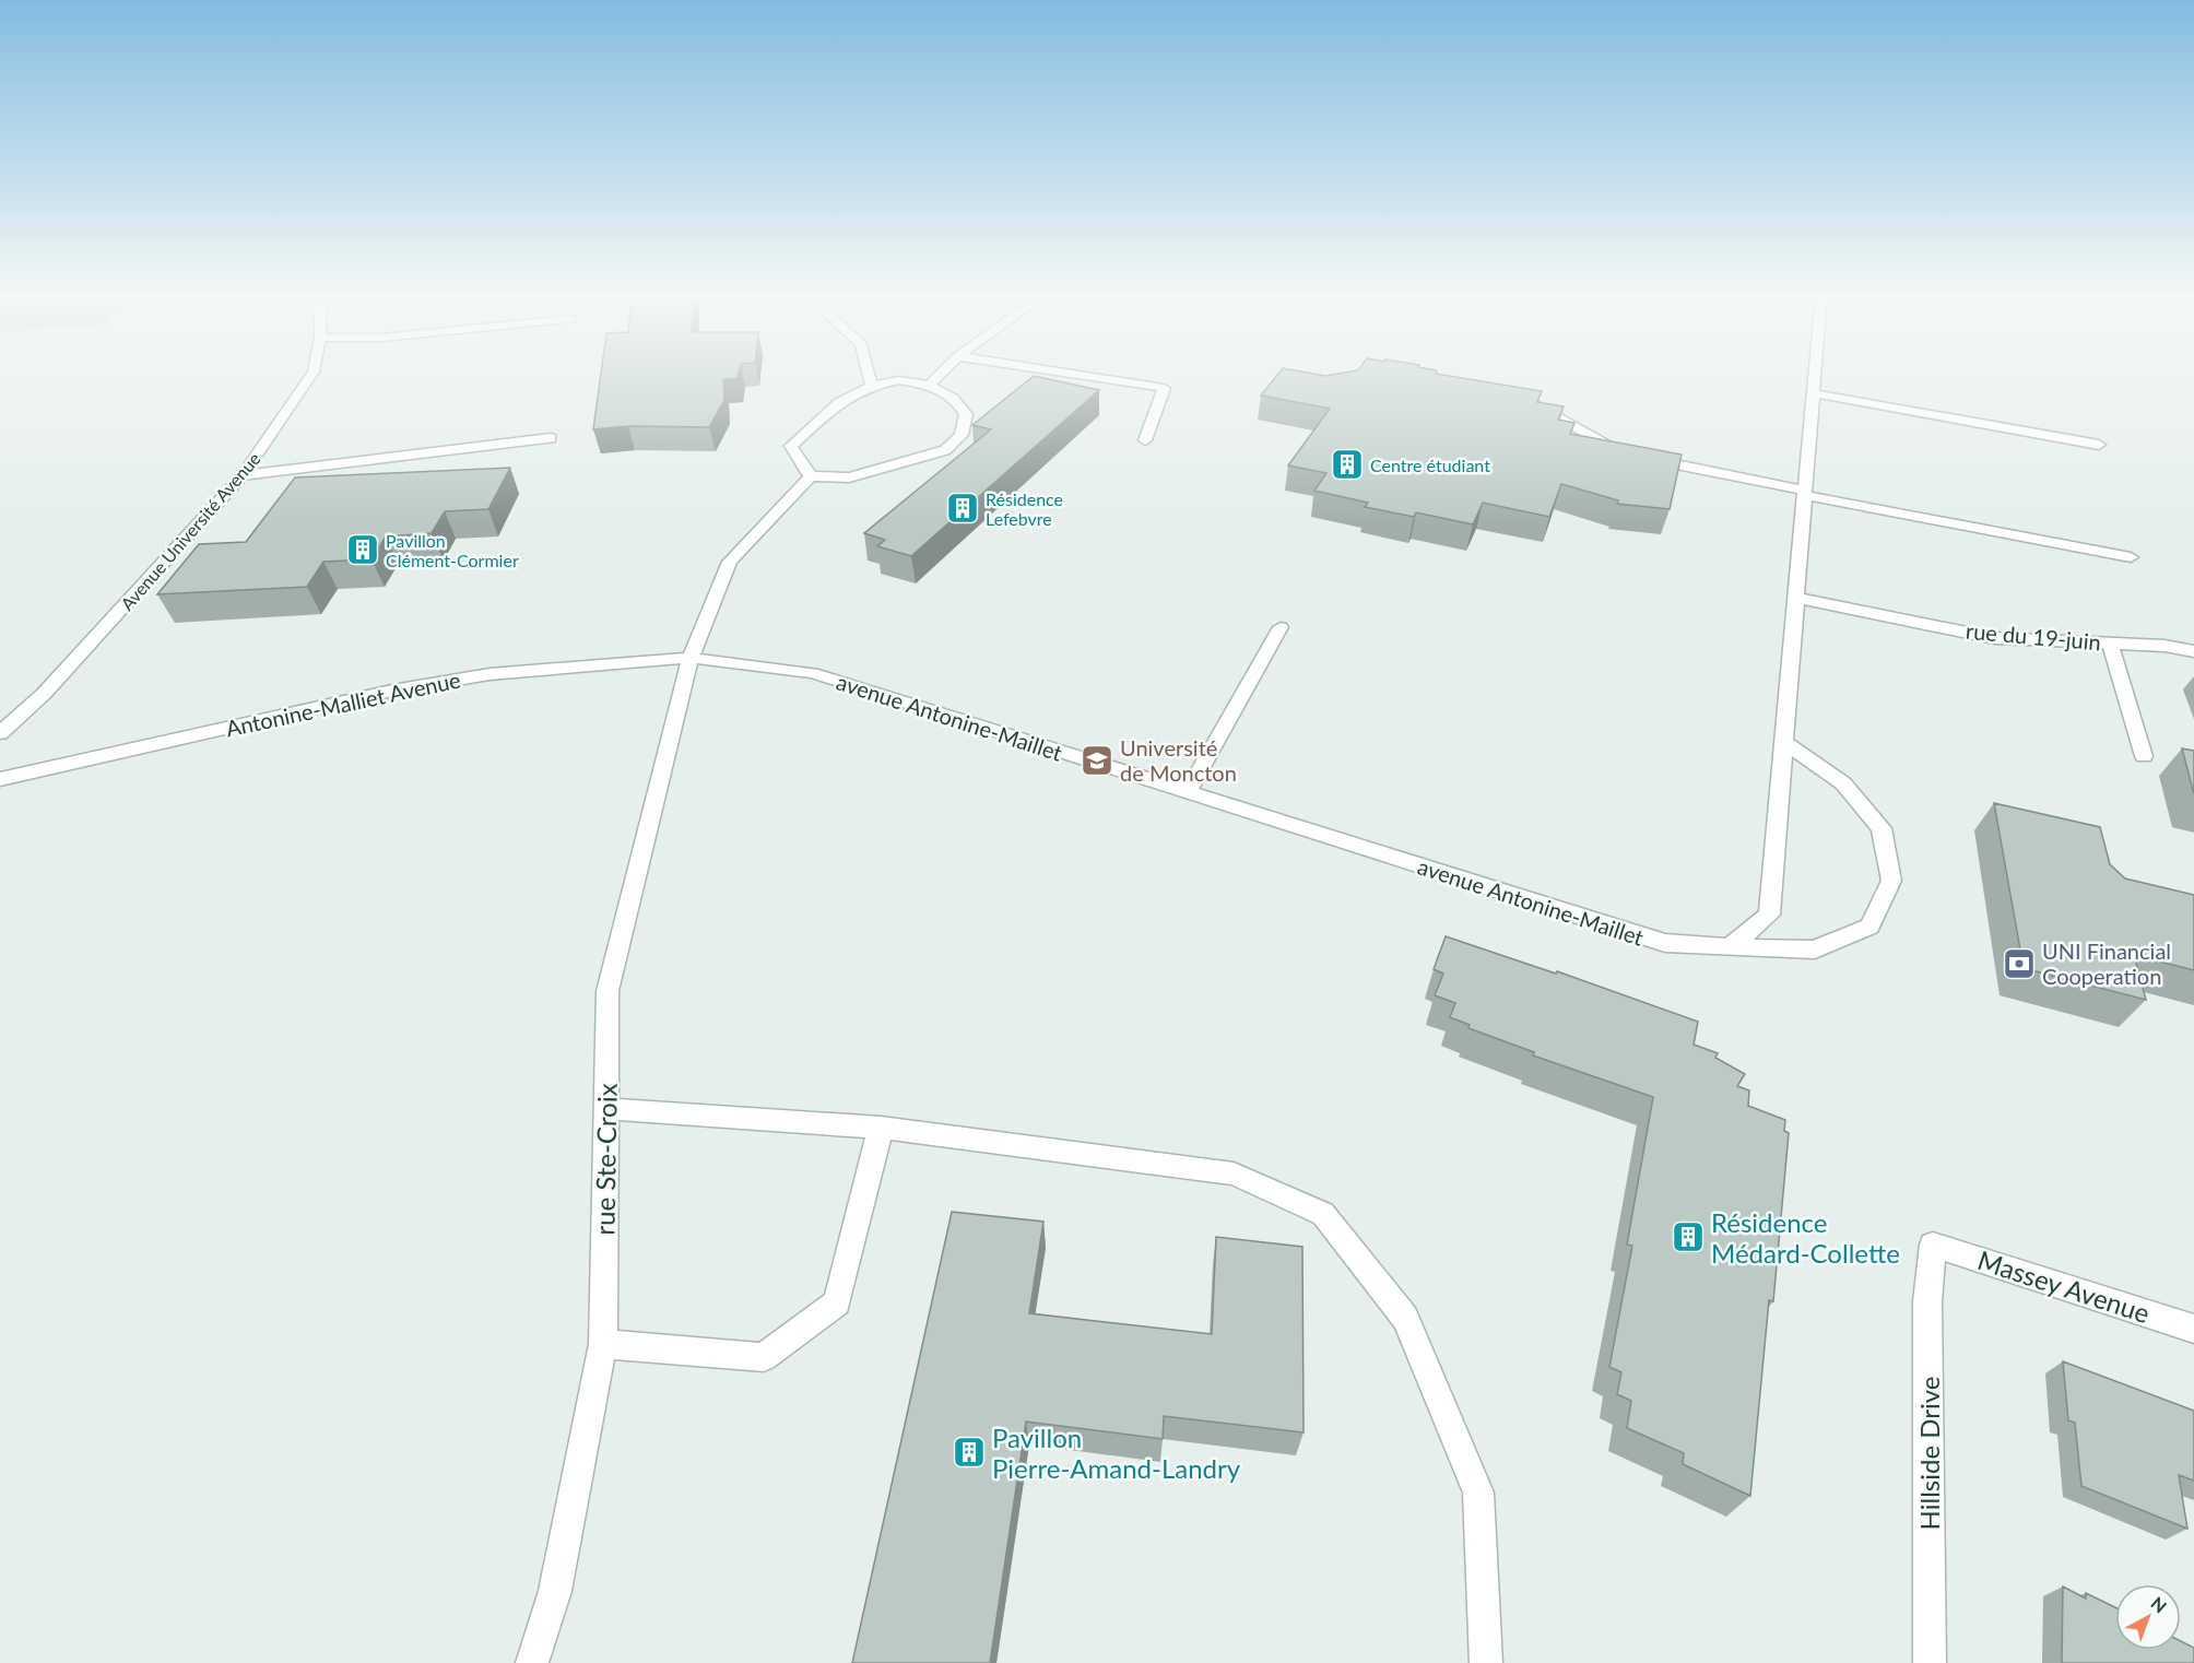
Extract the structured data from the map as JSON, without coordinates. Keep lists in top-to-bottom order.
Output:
{
  "streets": {
    "street": [
      "Avenue Université Avenue",
      "rue du 19-juin",
      "Antonine-Malliet Avenue",
      "avenue Antonine-Maillet",
      "rue Ste-Croix",
      "Massey Avenue",
      "Hillside Drive"
    ]
  },
  "crossings": [
    ["Antonine-Malliet Avenue", "avenue Antonine-Maillet"],
    ["Antonine-Malliet Avenue", "rue Ste-Croix"],
    ["avenue Antonine-Maillet", "rue Ste-Croix"],
    ["Massey Avenue", "Hillside Drive"]
  ],
  "places": {
    "building": [
      "Centre étudiant",
      "Résidence Lefebvre",
      "Pavillon Clément-Cormier",
      "Résidence Médard-Collette",
      "Pavillon Pierre-Amand-Landry"
    ],
    "school or university": ["Université de Moncton"],
    "bank": ["UNI Financial Cooperation"]
  },
  "north": "top right"
}
